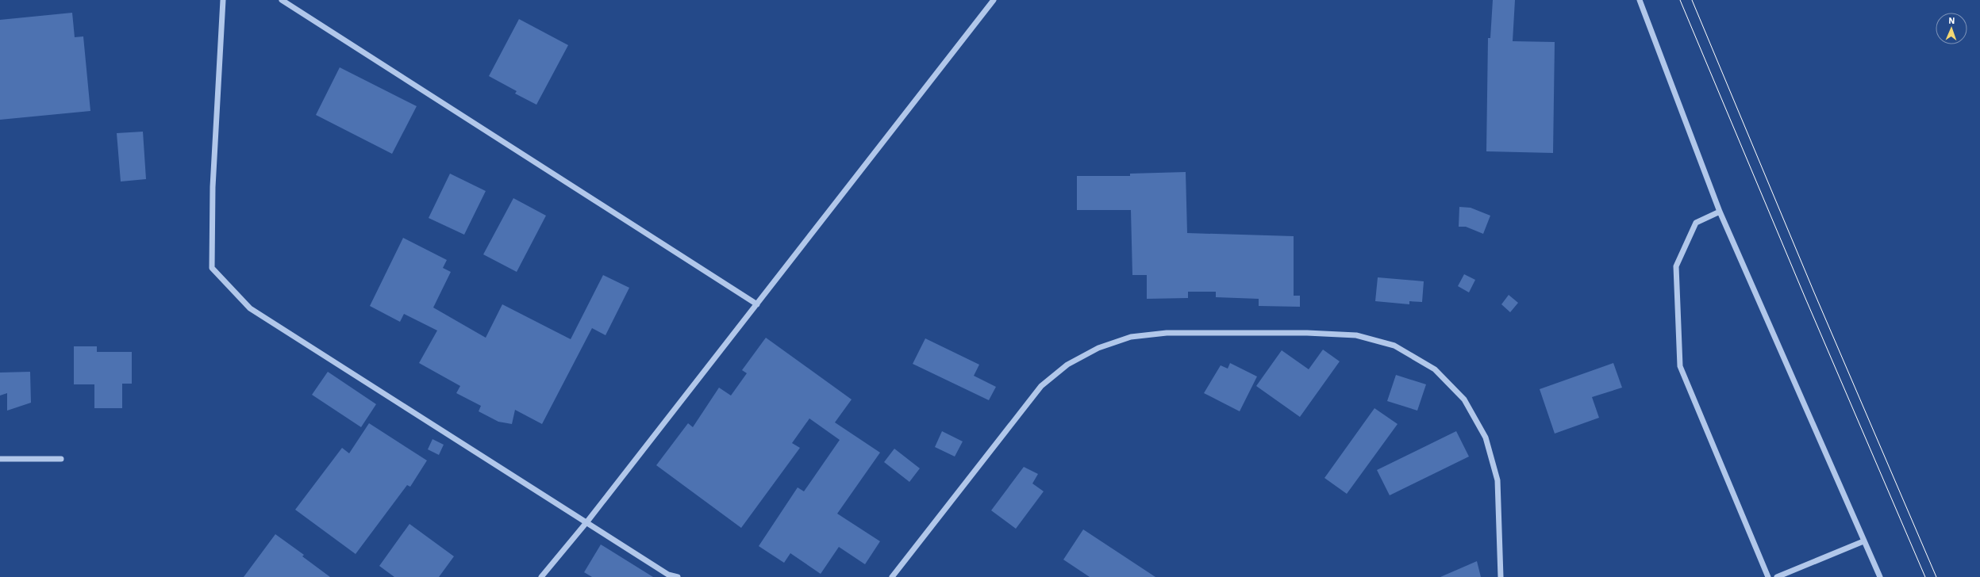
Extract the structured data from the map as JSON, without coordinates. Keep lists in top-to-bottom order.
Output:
{
  "north": "top"
}
